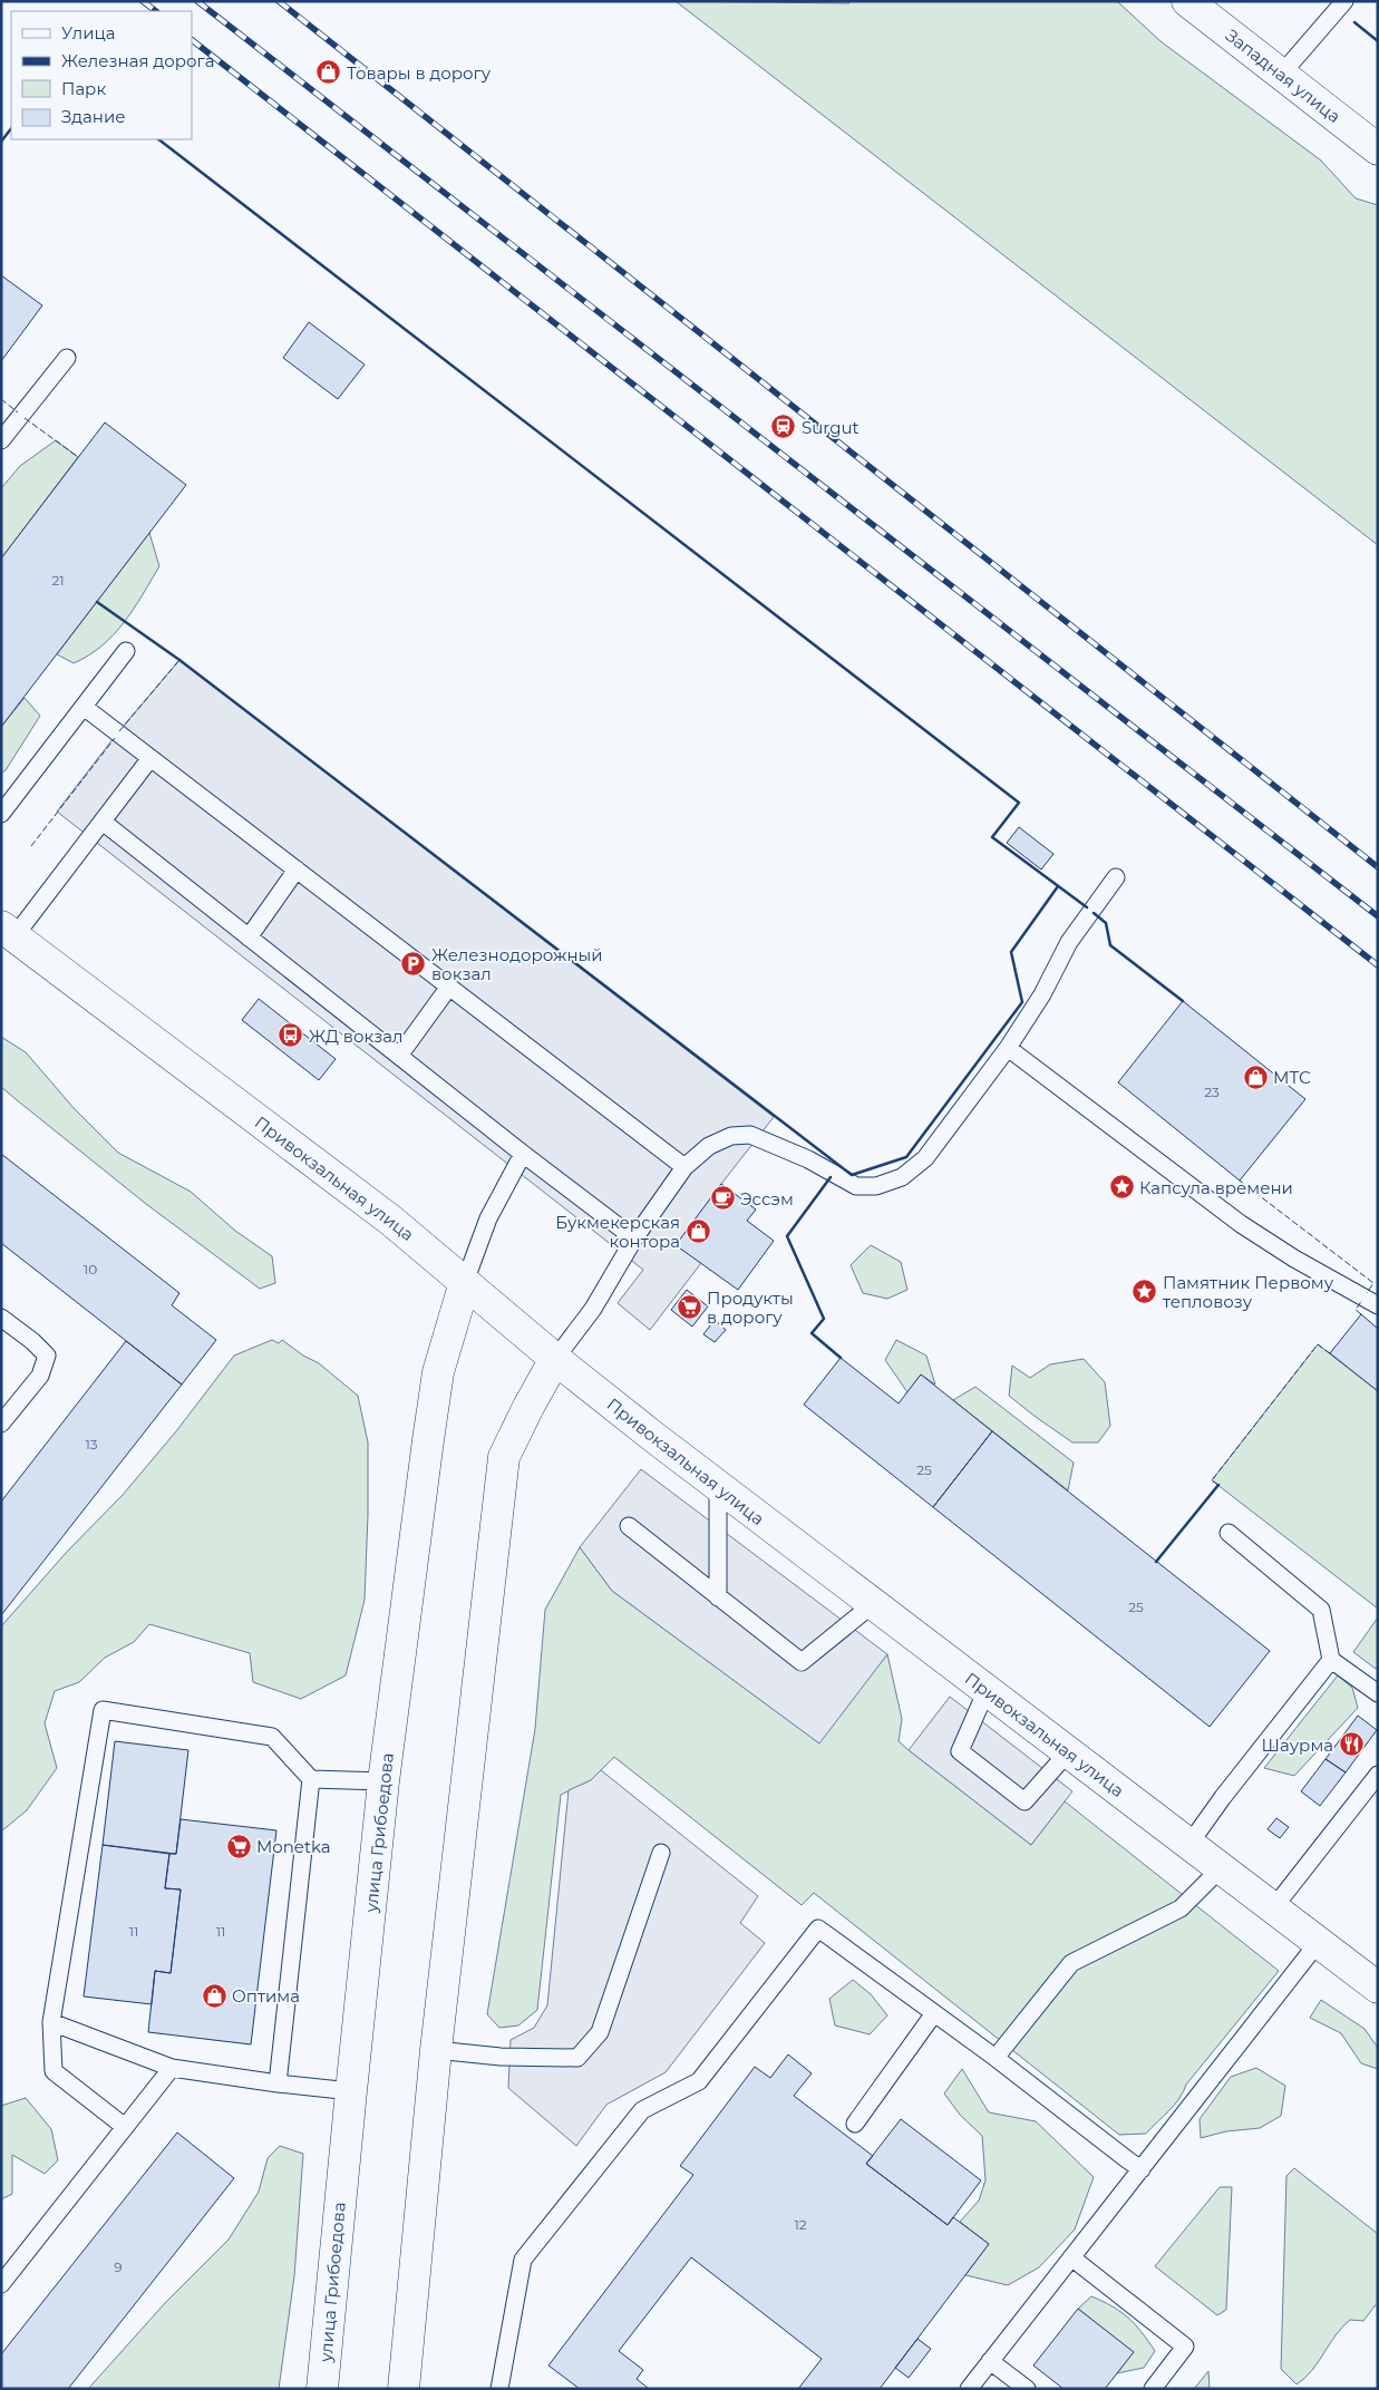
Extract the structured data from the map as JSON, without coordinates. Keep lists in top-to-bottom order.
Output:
{
  "streets": {
    "main road": ["Западная улица", "Привокзальная улица", "улица Грибоедова"]
  },
  "crossings": [
    ["Привокзальная улица", "улица Грибоедова"]
  ],
  "places": {
    "shop": [
      "Товары в дорогу",
      "МТС",
      "Букмекерская контора",
      "Оптима"
    ],
    "station": ["Surgut"],
    "parking": ["Железнодорожный вокзал"],
    "bus stop": ["ЖД вокзал"],
    "place": ["Капсула времени", "Памятник Первому тепловозу"],
    "cafe": ["Эссэм"],
    "supermarket": ["Продукты в дорогу", "Monetka"],
    "restaurant": ["Шаурма"]
  },
  "house_numbers": [
    "21",
    "23",
    "10",
    "13",
    "25",
    "25",
    "11",
    "11",
    "12",
    "9"
  ],
  "legend": [
    "Улица",
    "Железная дорога",
    "Парк",
    "Здание"
  ]
}
